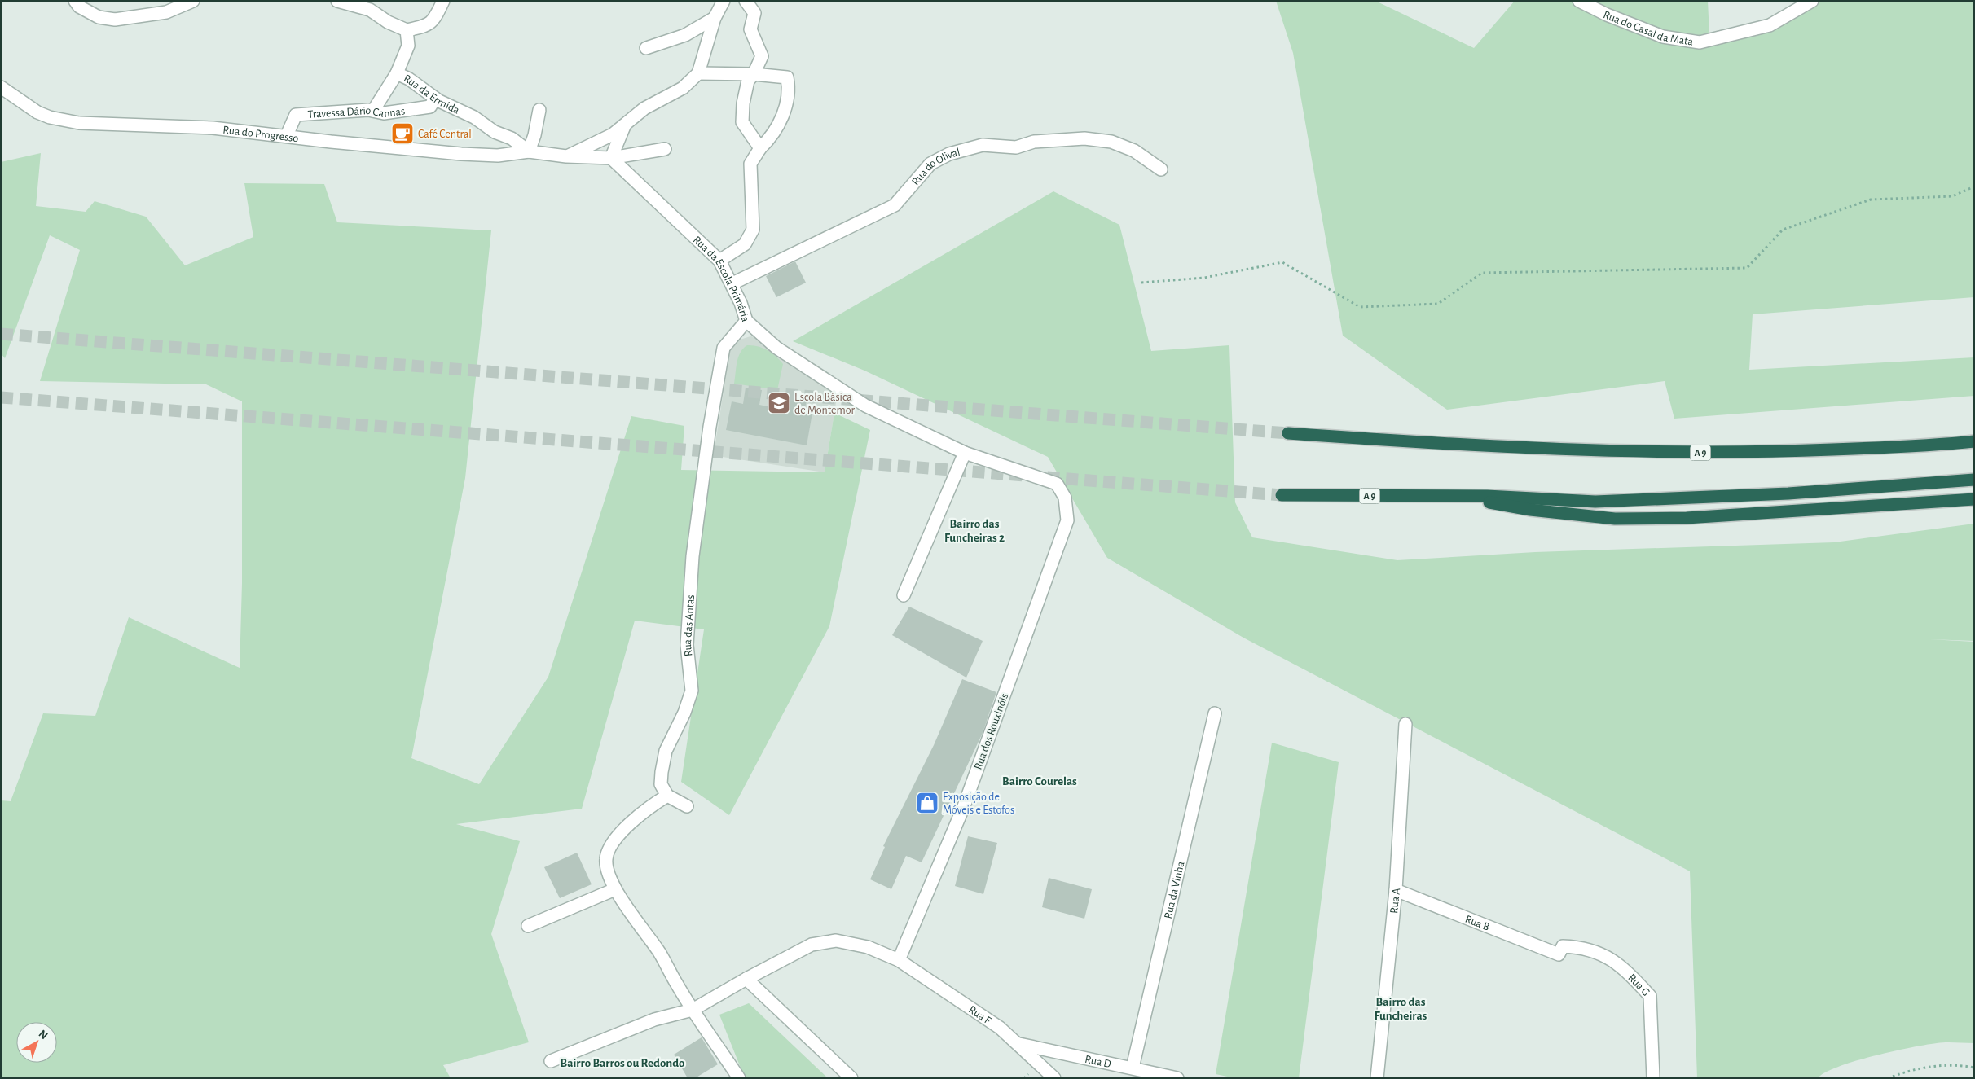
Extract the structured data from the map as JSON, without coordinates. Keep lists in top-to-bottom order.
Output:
{
  "streets": {
    "highway": ["A 9"],
    "street": [
      "Rua do Casal da Mata",
      "Rua da Ermida",
      "Travessa Dário Cannas",
      "Rua do Progresso",
      "Rua do Olival",
      "Rua da Escola Primária",
      "Rua das Antas",
      "Rua dos Rouxinóis",
      "Rua da Vinha",
      "Rua A",
      "Rua B",
      "Rua G",
      "Rua F",
      "Rua D"
    ]
  },
  "crossings": [
    ["Rua da Ermida", "Travessa Dário Cannas"],
    ["Rua da Ermida", "Rua do Progresso"],
    ["Travessa Dário Cannas", "Rua do Progresso"],
    ["Rua do Progresso", "Rua da Escola Primária"],
    ["Rua do Olival", "Rua da Escola Primária"],
    ["Rua da Escola Primária", "Rua das Antas"],
    ["Rua dos Rouxinóis", "Rua F"],
    ["Rua da Vinha", "Rua D"],
    ["Rua A", "Rua B"],
    ["Rua B", "Rua G"],
    ["Rua F", "Rua D"]
  ],
  "districts": [
    "Bairro das Funcheiras 2",
    "Bairro Courelas",
    "Bairro das Funcheiras",
    "Bairro Barros ou Redondo"
  ],
  "places": {
    "cafe": ["Café Central"],
    "school or university": ["Escola Básica de Montemor"],
    "shop": ["Exposição de Móveis e Estofos"]
  },
  "north": "top right"
}
